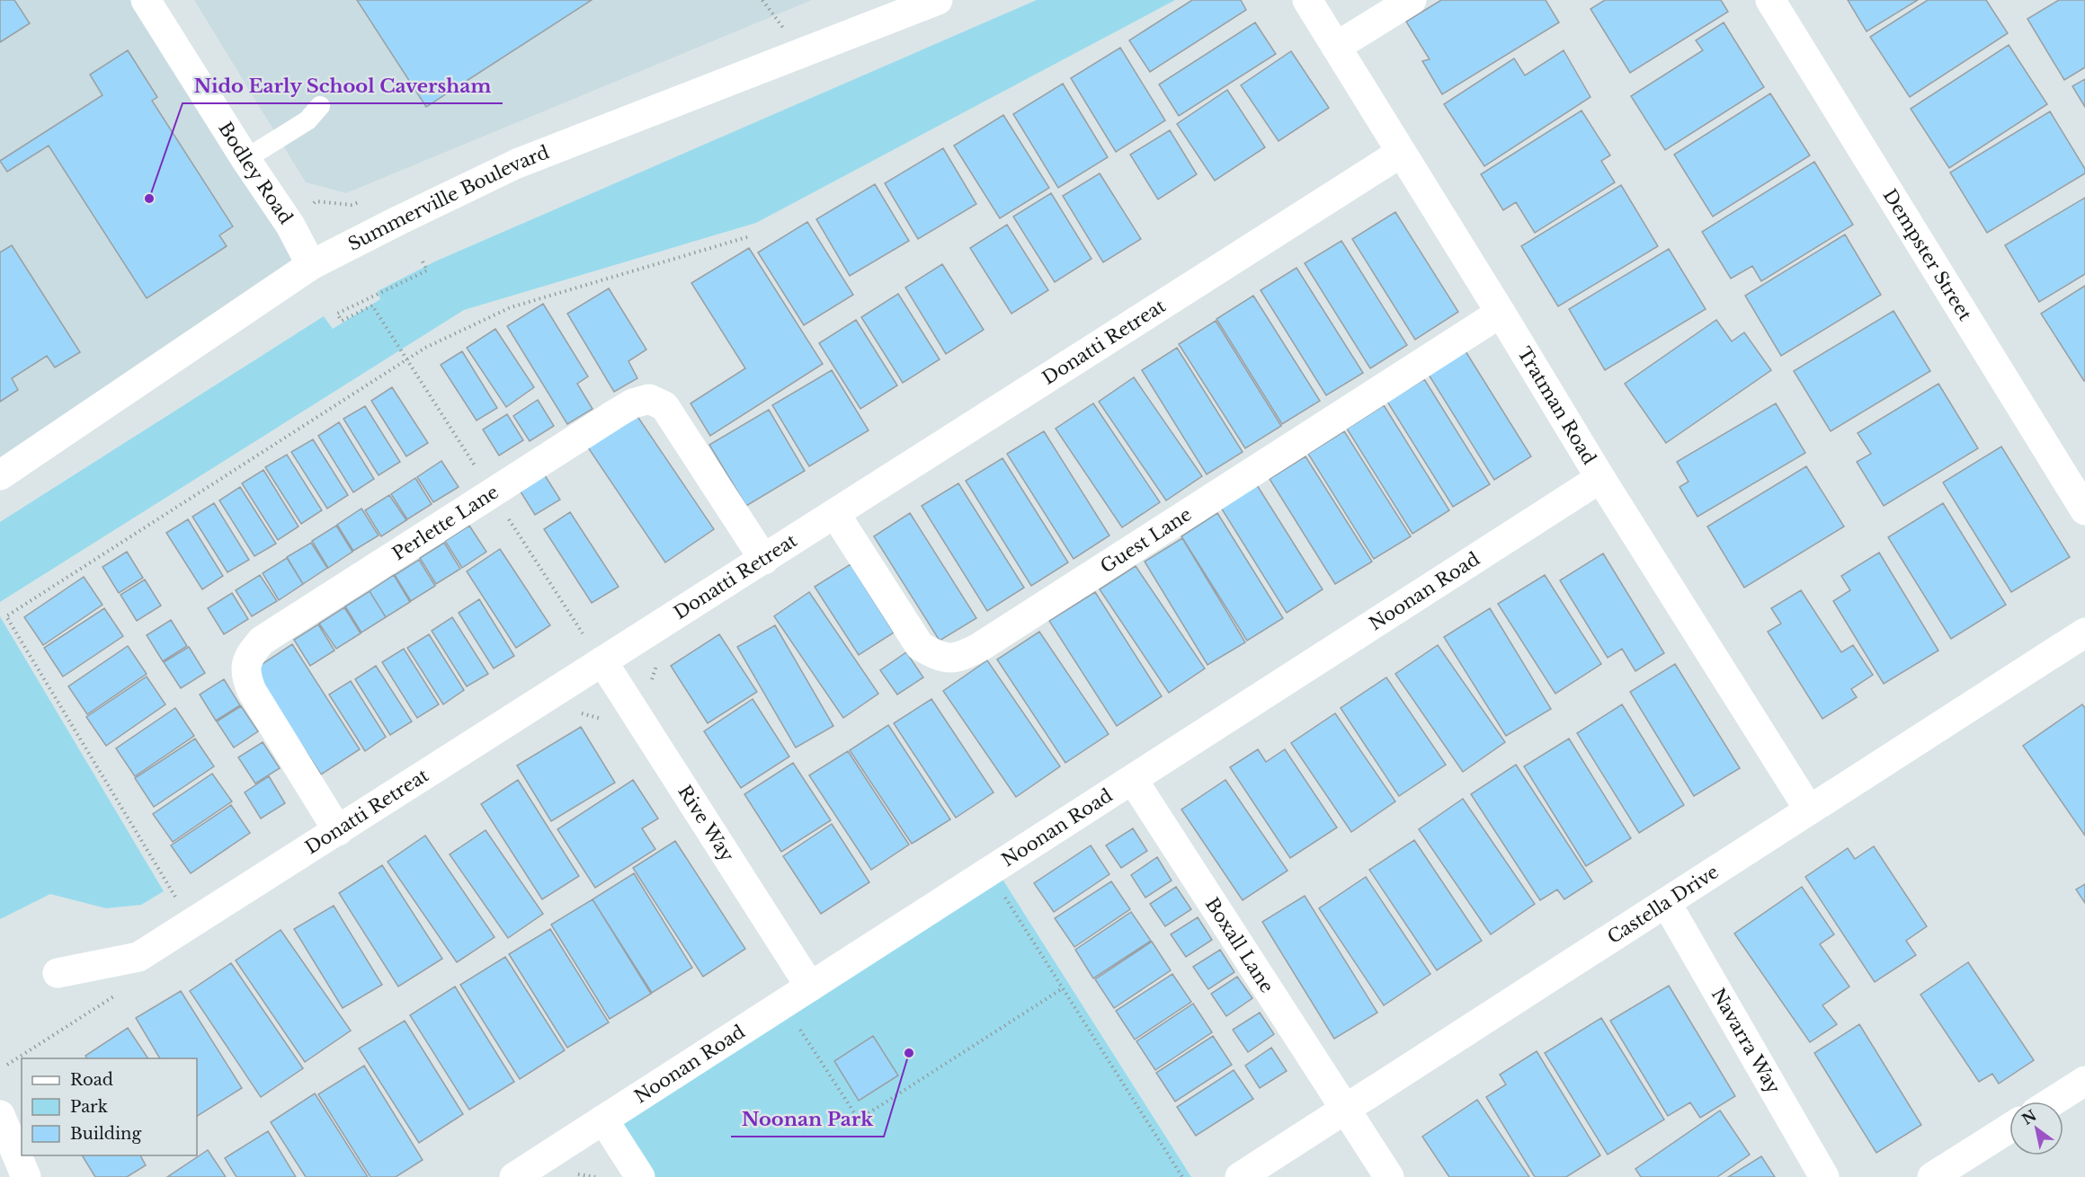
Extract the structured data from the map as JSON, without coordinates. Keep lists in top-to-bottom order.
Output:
{
  "streets": {
    "street": [
      "Bodley Road",
      "Summerville Boulevard",
      "Dempster Street",
      "Donatti Retreat",
      "Tratman Road",
      "Perlette Lane",
      "Guest Lane",
      "Noonan Road",
      "Rive Way",
      "Castella Drive",
      "Boxall Lane",
      "Navarra Way"
    ]
  },
  "crossings": [
    ["Bodley Road", "Summerville Boulevard"],
    ["Donatti Retreat", "Tratman Road"],
    ["Donatti Retreat", "Perlette Lane"],
    ["Donatti Retreat", "Guest Lane"],
    ["Donatti Retreat", "Rive Way"],
    ["Tratman Road", "Guest Lane"],
    ["Tratman Road", "Noonan Road"],
    ["Tratman Road", "Castella Drive"],
    ["Noonan Road", "Rive Way"],
    ["Noonan Road", "Boxall Lane"],
    ["Castella Drive", "Boxall Lane"],
    ["Castella Drive", "Navarra Way"]
  ],
  "places": ["Nido Early School Caversham", "Noonan Park"],
  "legend": ["Road", "Park", "Building"],
  "north": "top left"
}
